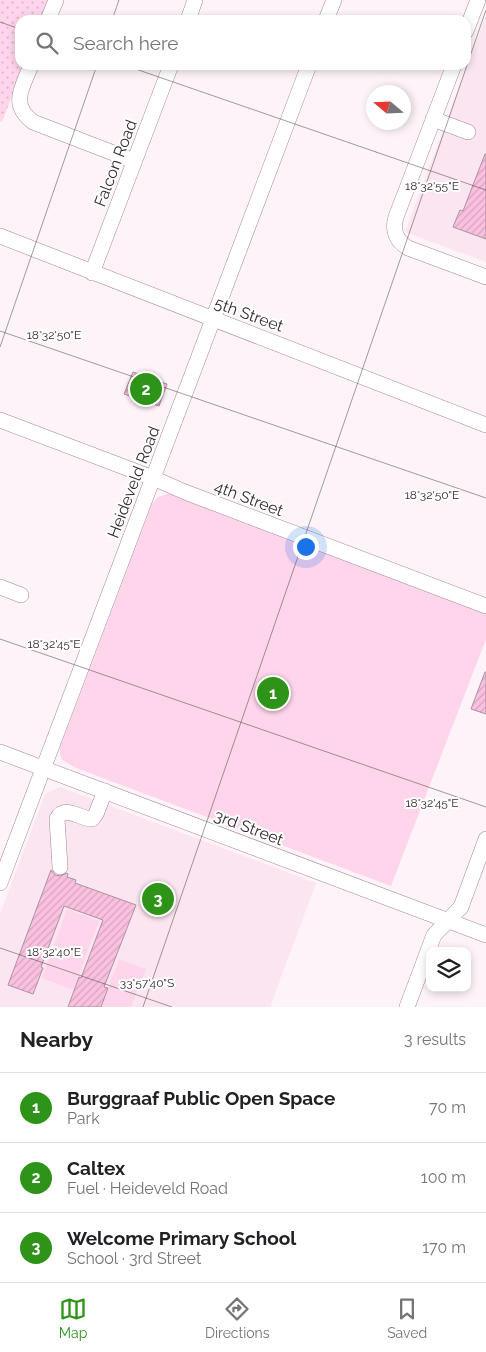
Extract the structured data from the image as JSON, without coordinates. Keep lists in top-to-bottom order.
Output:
{
  "streets": {
    "street": [
      "Falcon Road",
      "5th Street",
      "Heideveld Road",
      "4th Street",
      "3rd Street"
    ]
  },
  "crossings": [
    ["Falcon Road", "5th Street"],
    ["5th Street", "Heideveld Road"],
    ["Heideveld Road", "4th Street"],
    ["Heideveld Road", "3rd Street"]
  ],
  "north": "left",
  "page": {
    "search": "Search here",
    "pins": ["2", "1", "3"],
    "heading": ["Nearby", "3 results"],
    "list": [
      {
        "mark": "1",
        "name": "Burggraaf Public Open Space",
        "note": "Park",
        "value": "70 m"
      },
      {
        "mark": "2",
        "name": "Caltex",
        "note": "Fuel · Heideveld Road",
        "value": "100 m"
      },
      {
        "mark": "3",
        "name": "Welcome Primary School",
        "note": "School · 3rd Street",
        "value": "170 m"
      }
    ],
    "nav": ["Map", "Directions", "Saved"]
  },
  "coordinates": [
    "18°32'55\"E",
    "18°32'50\"E",
    "18°32'45\"E",
    "18°32'40\"E",
    "33°57'40\"S"
  ]
}
